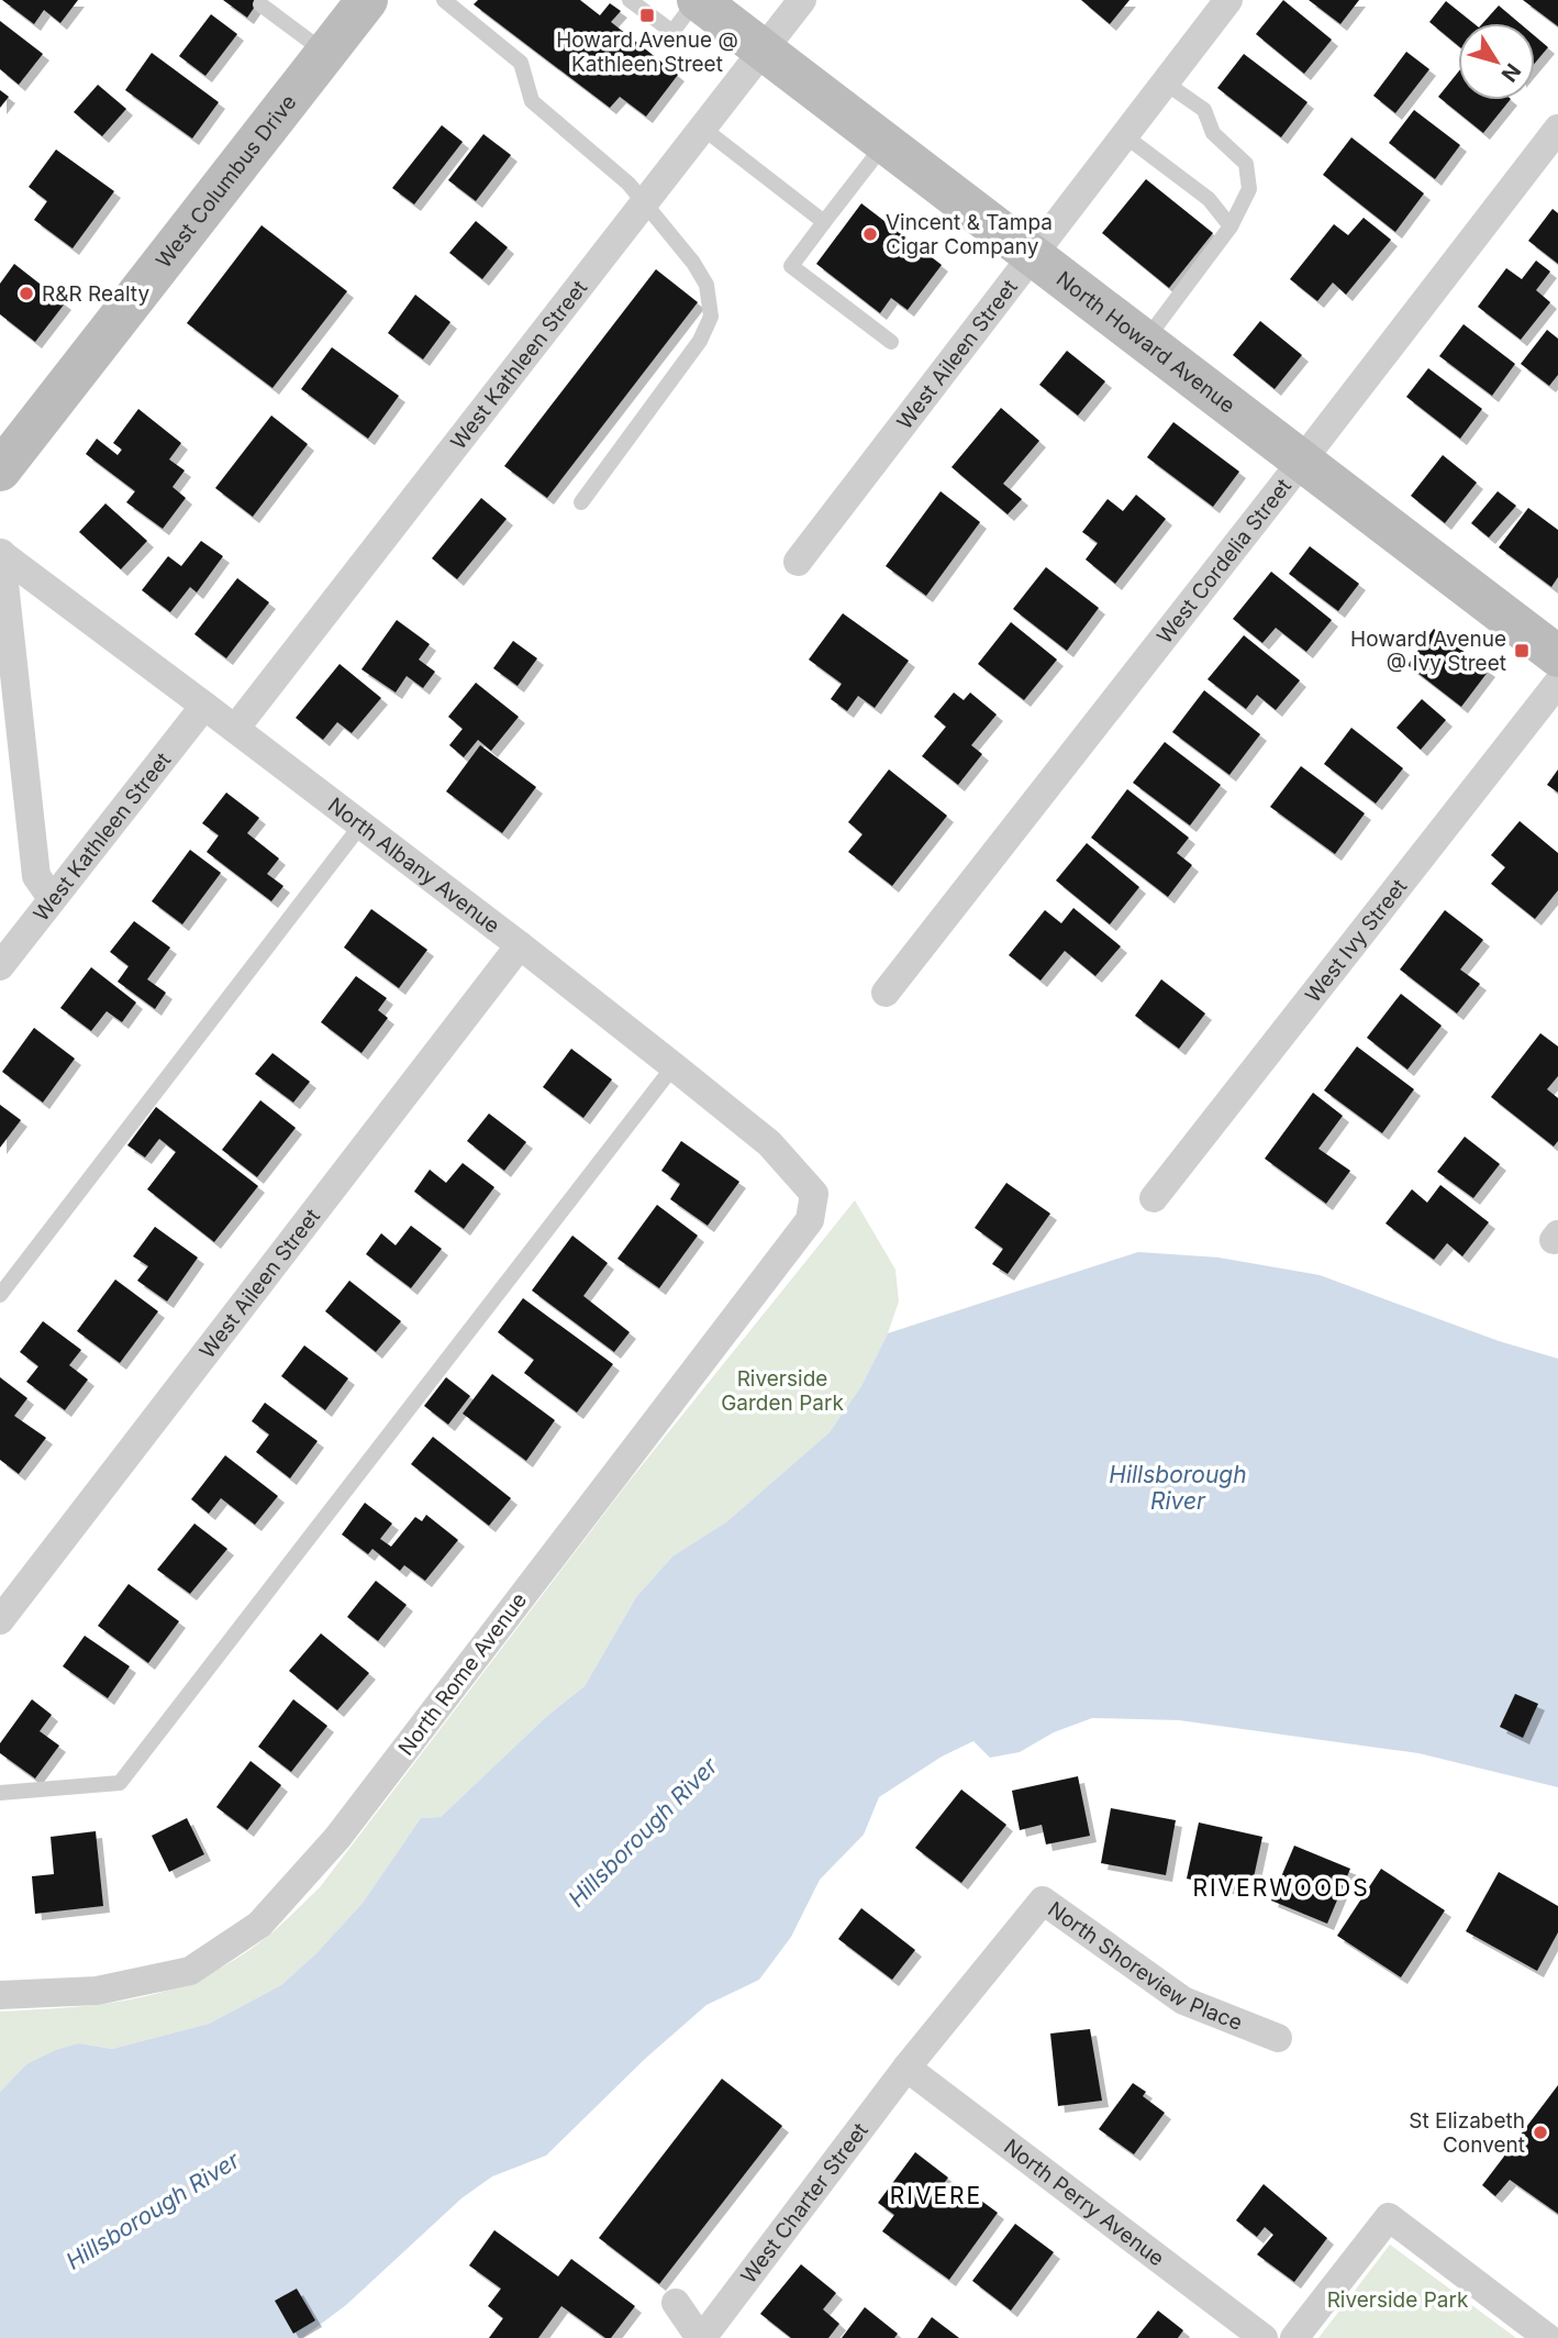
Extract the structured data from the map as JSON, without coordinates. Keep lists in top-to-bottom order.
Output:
{
  "streets": {
    "main road": ["West Columbus Drive", "North Howard Avenue"],
    "street": [
      "West Aileen Street",
      "West Kathleen Street",
      "West Cordelia Street",
      "North Albany Avenue",
      "West Ivy Street",
      "North Rome Avenue",
      "North Shoreview Place",
      "West Charter Street",
      "North Perry Avenue"
    ]
  },
  "crossings": [
    ["North Howard Avenue", "West Aileen Street"],
    ["North Howard Avenue", "West Kathleen Street"],
    ["North Howard Avenue", "West Cordelia Street"],
    ["West Aileen Street", "North Albany Avenue"],
    ["West Kathleen Street", "North Albany Avenue"],
    ["North Albany Avenue", "North Rome Avenue"],
    ["North Shoreview Place", "West Charter Street"],
    ["North Shoreview Place", "North Perry Avenue"],
    ["West Charter Street", "North Perry Avenue"]
  ],
  "districts": ["RIVERWOODS", "RIVERE"],
  "water": ["Hillsborough River"],
  "parks": ["Riverside Garden Park", "Riverside Park"],
  "places": {
    "transit": ["Howard Avenue @ Kathleen Street", "Howard Avenue @ Ivy Street"],
    "other": ["Vincent & Tampa Cigar Company", "R&R Realty", "St Elizabeth Convent"]
  },
  "north": "bottom right"
}
